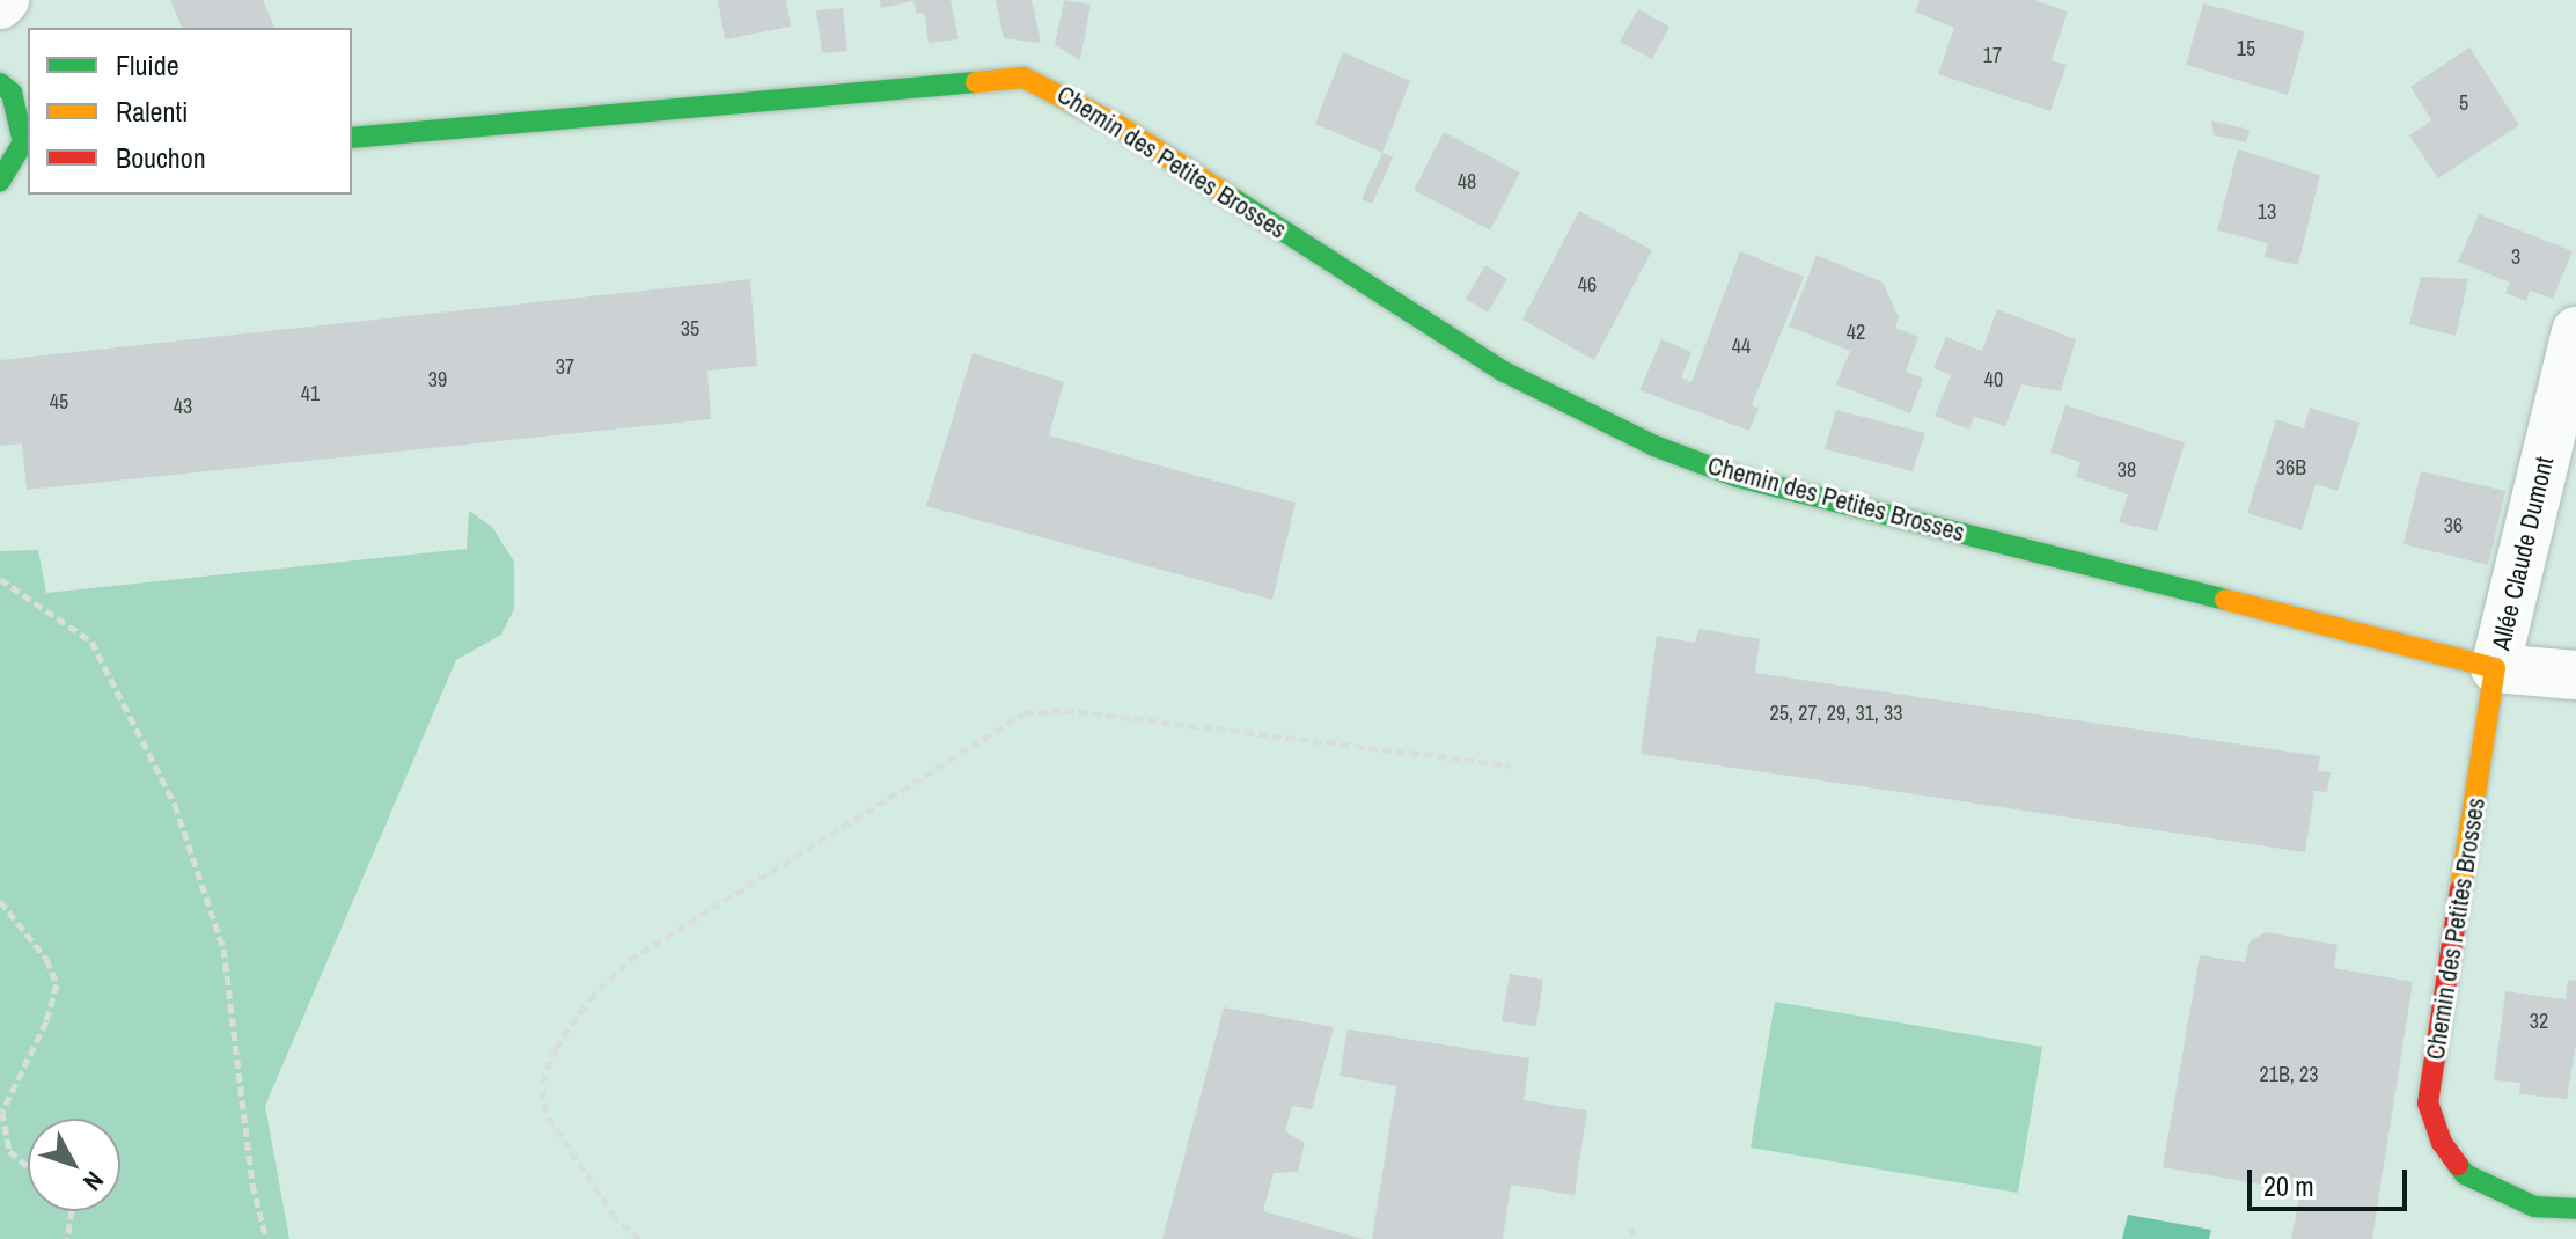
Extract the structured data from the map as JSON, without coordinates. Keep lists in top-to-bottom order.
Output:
{
  "streets": {
    "street": ["Chemin des Petites Brosses", "Allée Claude Dumont"]
  },
  "crossings": [
    ["Chemin des Petites Brosses", "Allée Claude Dumont"]
  ],
  "house_numbers": [
    "15",
    "17",
    "5",
    "48",
    "13",
    "3",
    "46",
    "35",
    "42",
    "44",
    "37",
    "39",
    "40",
    "41",
    "45",
    "43",
    "36B",
    "38",
    "36",
    "25, 27, 29, 31, 33",
    "32",
    "21B, 23"
  ],
  "legend": ["Fluide", "Ralenti", "Bouchon"],
  "scale_bar": "20 m",
  "north": "bottom right"
}
